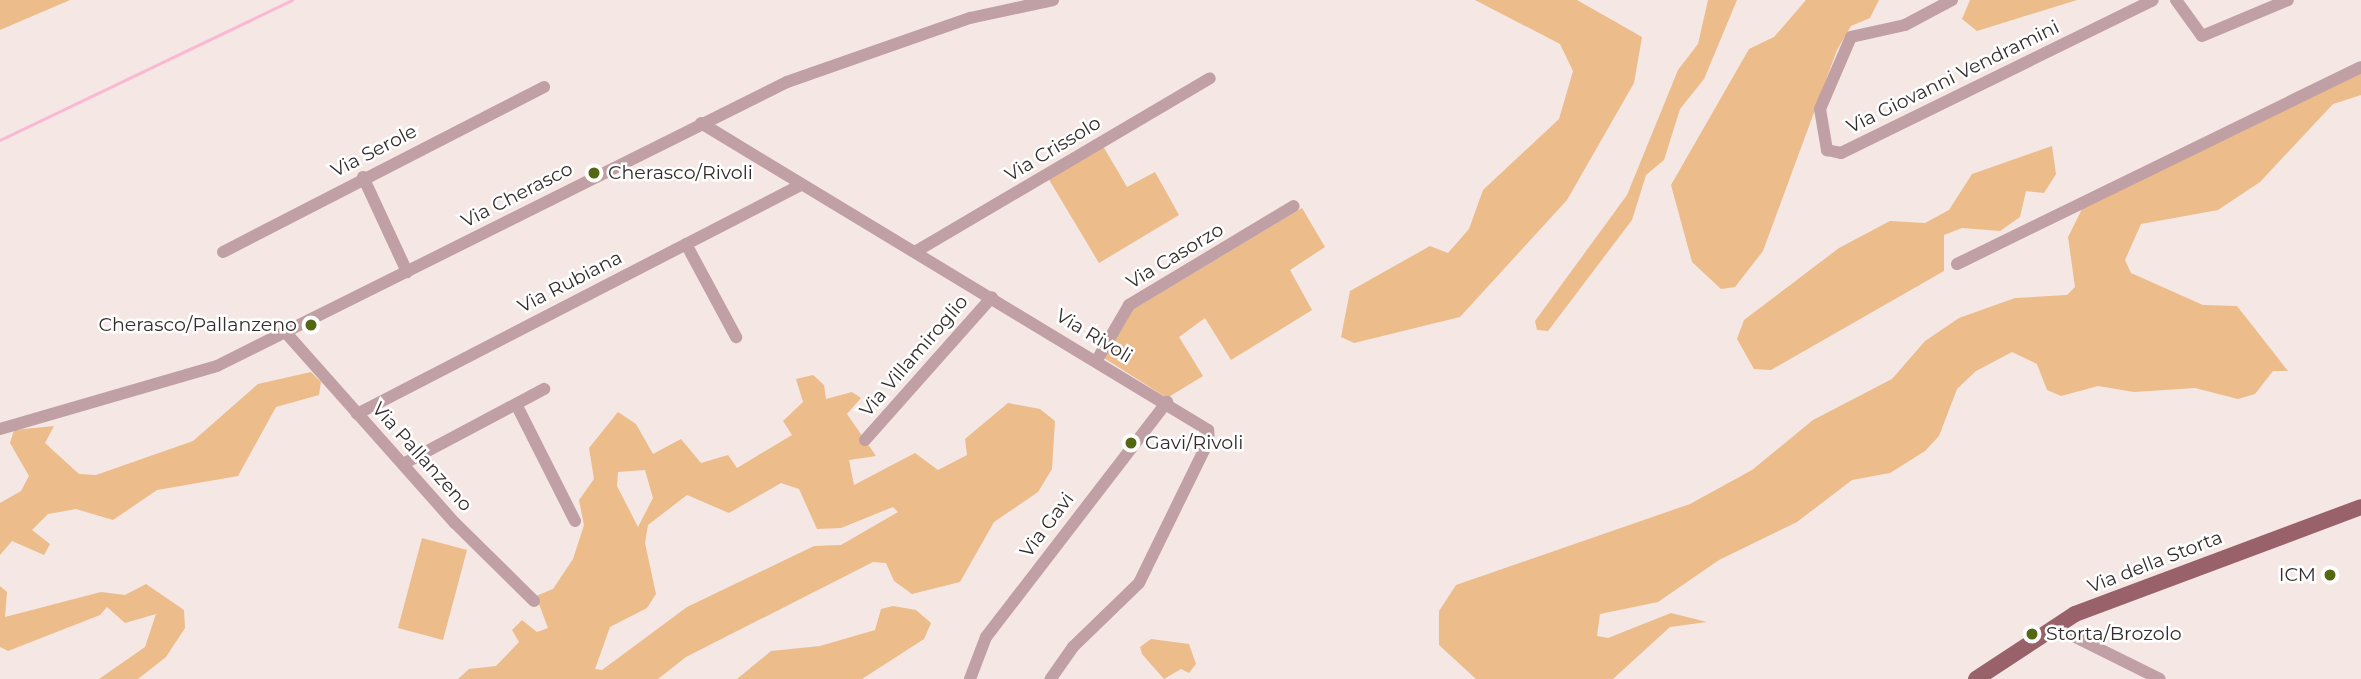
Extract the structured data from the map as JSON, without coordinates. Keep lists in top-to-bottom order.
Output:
{
  "streets": {
    "main road": ["Via della Storta"],
    "street": [
      "Via Giovanni Vendramini",
      "Via Crissolo",
      "Via Serole",
      "Via Cherasco",
      "Via Casorzo",
      "Via Rubiana",
      "Via Rivoli",
      "Via Villamiroglio",
      "Via Pallanzeno",
      "Via Gavi"
    ]
  },
  "crossings": [
    ["Via Crissolo", "Via Rivoli"],
    ["Via Cherasco", "Via Rivoli"],
    ["Via Cherasco", "Via Pallanzeno"],
    ["Via Casorzo", "Via Rivoli"],
    ["Via Rubiana", "Via Rivoli"],
    ["Via Rubiana", "Via Pallanzeno"],
    ["Via Rivoli", "Via Villamiroglio"],
    ["Via Rivoli", "Via Gavi"]
  ],
  "places": [
    "Cherasco/Rivoli",
    "Cherasco/Pallanzeno",
    "Gavi/Rivoli",
    "ICM",
    "Storta/Brozolo"
  ]
}
